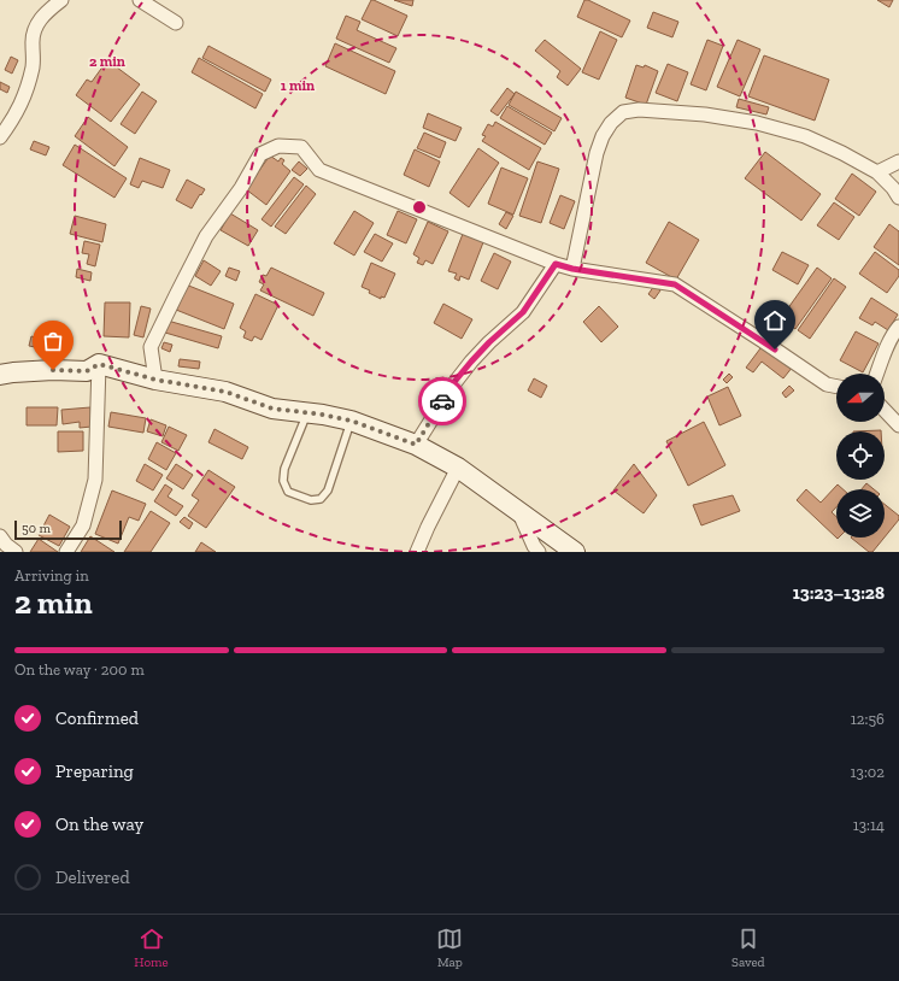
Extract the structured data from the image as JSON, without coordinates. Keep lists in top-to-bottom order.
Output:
{
  "scale_bar": "50 m",
  "north": "left",
  "page": {
    "scale": "50 m",
    "heading": ["2 min", "Arriving in", "13:23–13:28"],
    "bar": "On the way · 200 m",
    "list": [
      ["Confirmed", "12:56"],
      ["Preparing", "13:02"],
      ["On the way", "13:14"],
      "Delivered"
    ],
    "tabs": ["Home", "Map", "Saved"]
  },
  "rings": ["2 min", "1 min"]
}
